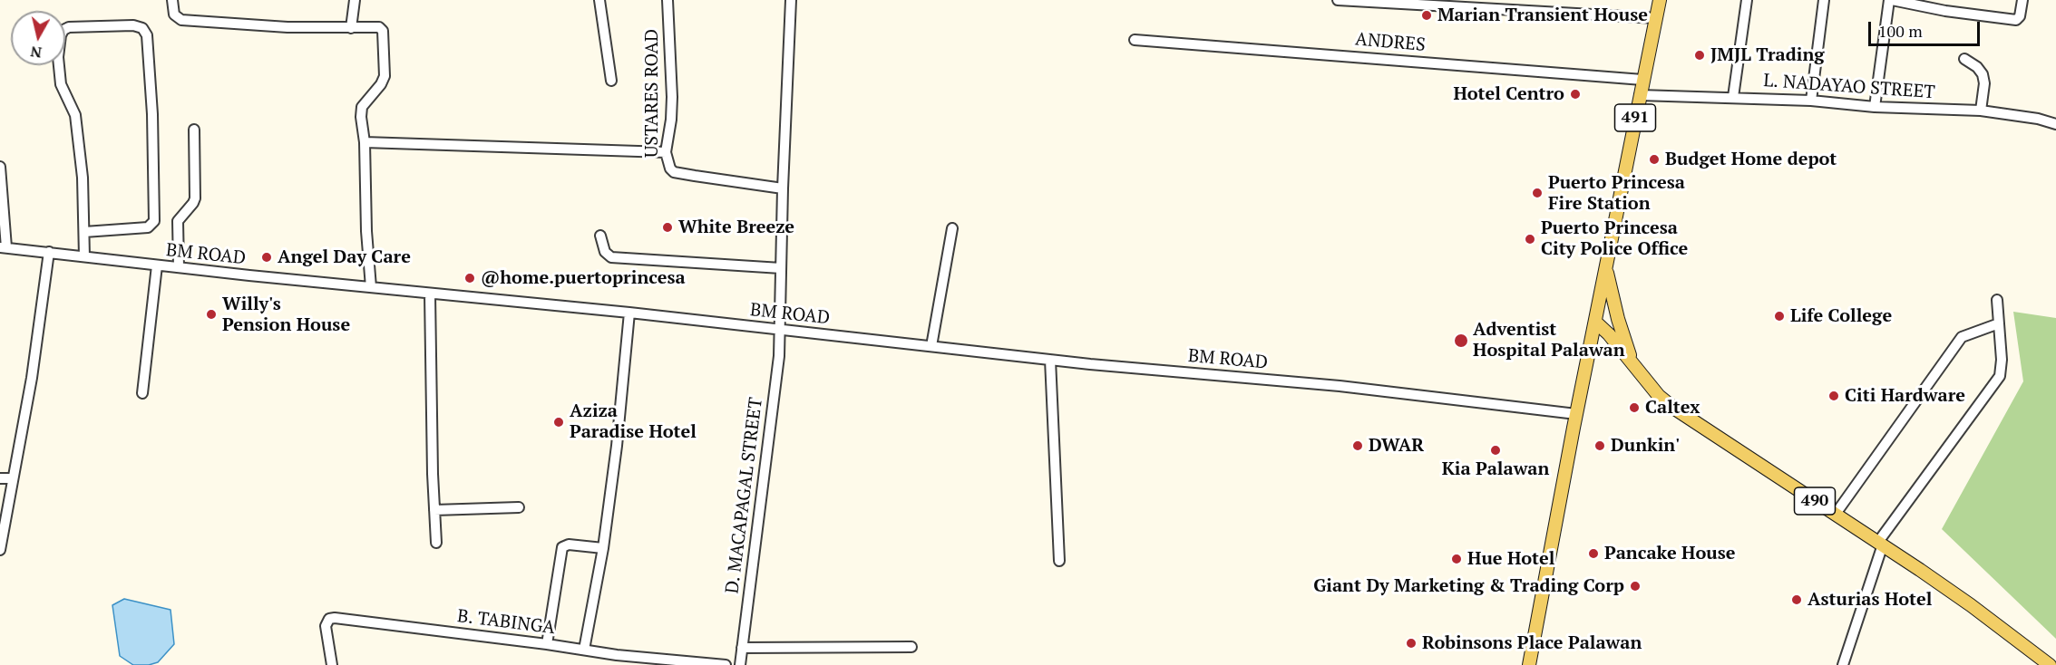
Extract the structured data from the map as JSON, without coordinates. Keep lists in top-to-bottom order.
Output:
{
  "streets": {
    "main road": ["491", "490"],
    "street": [
      "ANDRES",
      "L. NADAYAO STREET",
      "USTARES ROAD",
      "BM ROAD",
      "D. MACAPAGAL STREET",
      "B. TABINGA"
    ]
  },
  "crossings": [
    ["ANDRES", "491"],
    ["L. NADAYAO STREET", "491"],
    ["USTARES ROAD", "D. MACAPAGAL STREET"],
    ["491", "490"],
    ["BM ROAD", "D. MACAPAGAL STREET"]
  ],
  "places": [
    "Marian Transient House",
    "JMJL Trading",
    "Hotel Centro",
    "Budget Home depot",
    "Puerto Princesa Fire Station",
    "White Breeze",
    "Puerto Princesa City Police Office",
    "Angel Day Care",
    "@home.puertoprincesa",
    "Willy's Pension House",
    "Life College",
    "Adventist Hospital Palawan",
    "Citi Hardware",
    "Caltex",
    "Aziza Paradise Hotel",
    "DWAR",
    "Dunkin'",
    "Kia Palawan",
    "Pancake House",
    "Hue Hotel",
    "Giant Dy Marketing & Trading Corp",
    "Asturias Hotel",
    "Robinsons Place Palawan"
  ],
  "scale_bar": "100 m",
  "north": "bottom"
}
